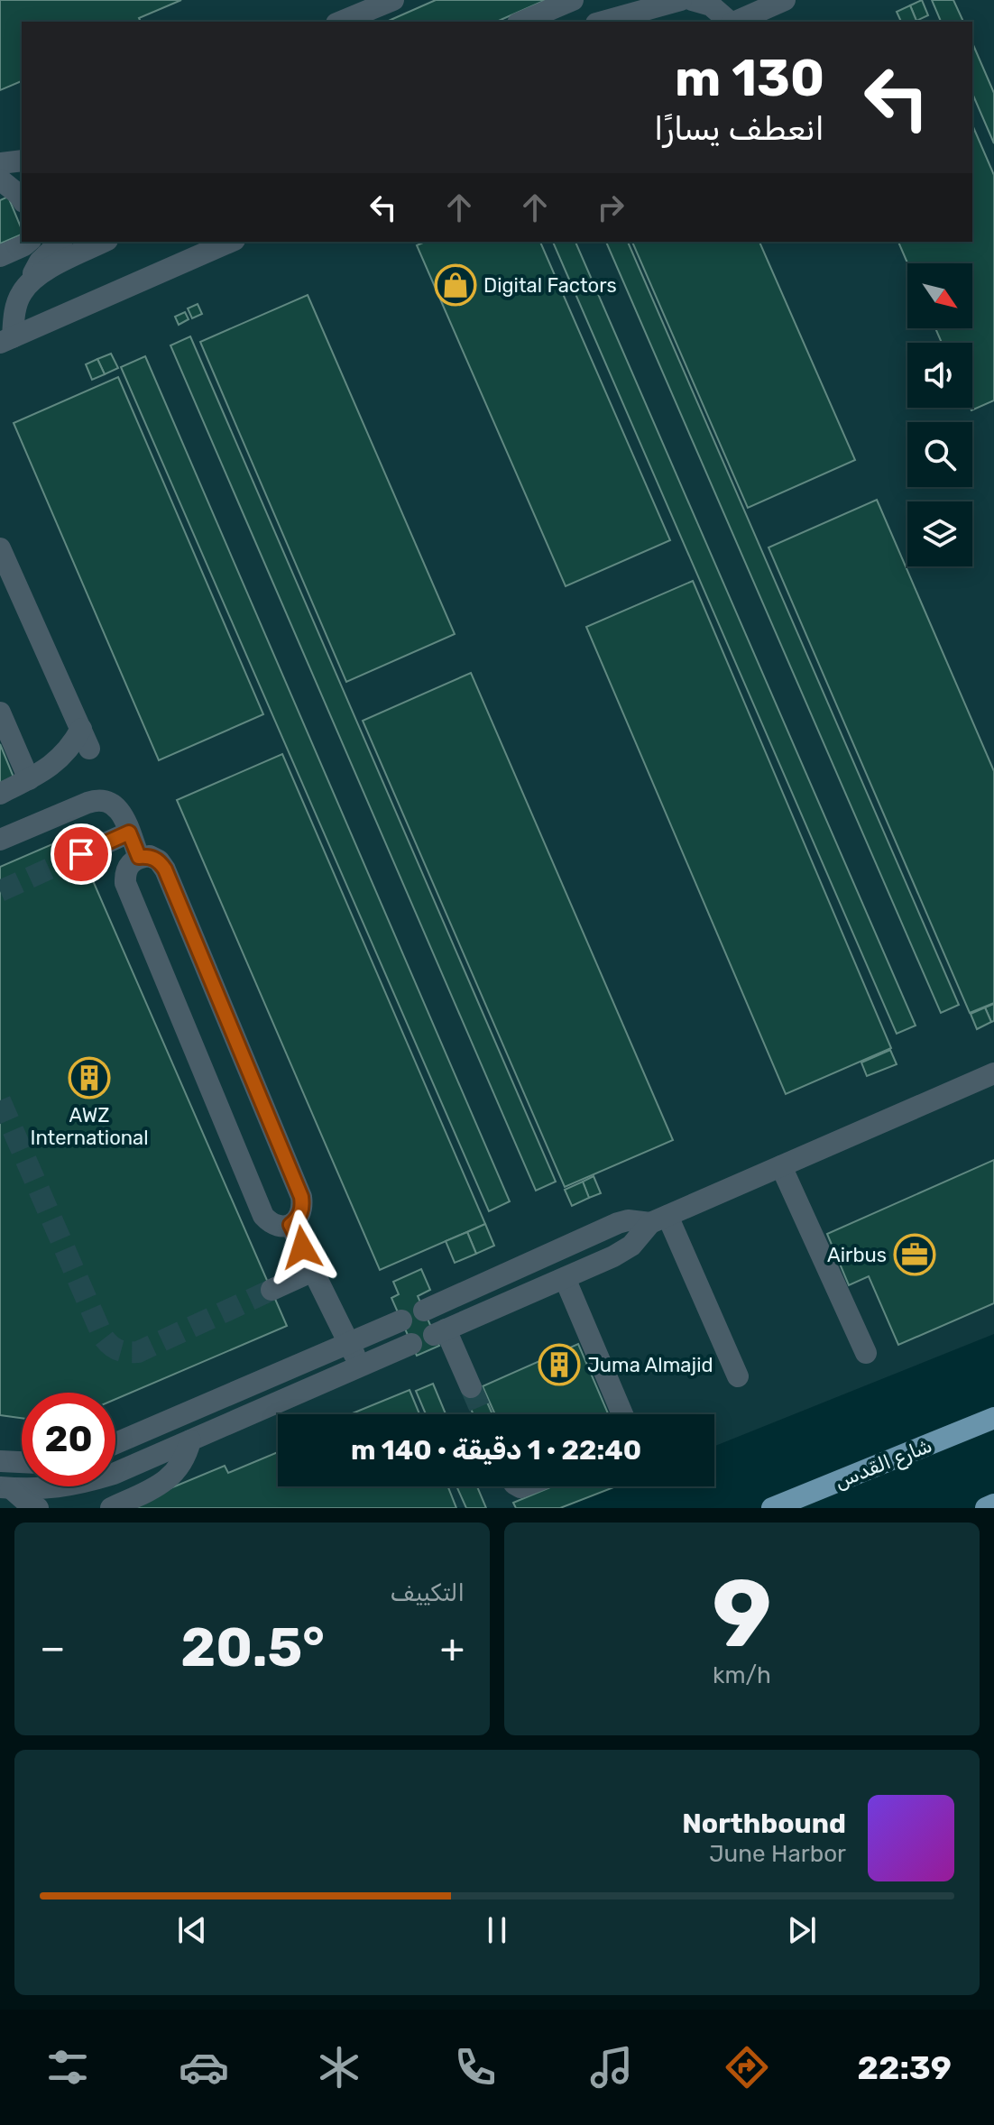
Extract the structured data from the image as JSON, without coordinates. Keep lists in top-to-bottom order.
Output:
{
  "streets": {
    "main road": ["شارع القدس"]
  },
  "places": {
    "shop": ["Digital Factors"],
    "building": ["AWZ International", "Juma Almajid"],
    "office": ["Airbus"]
  },
  "north": "bottom right",
  "page": {
    "turn": ["130 m", "انعطف يسارًا"],
    "limit": "20",
    "trip": "22:40 · 1 دقيقة · 140 m",
    "tile": [
      ["9", "km/h"],
      "التكييف"
    ],
    "heat": ["−", "20.5°", "+"],
    "song": ["Northbound", "June Harbor"],
    "tabs": "22:39"
  }
}
